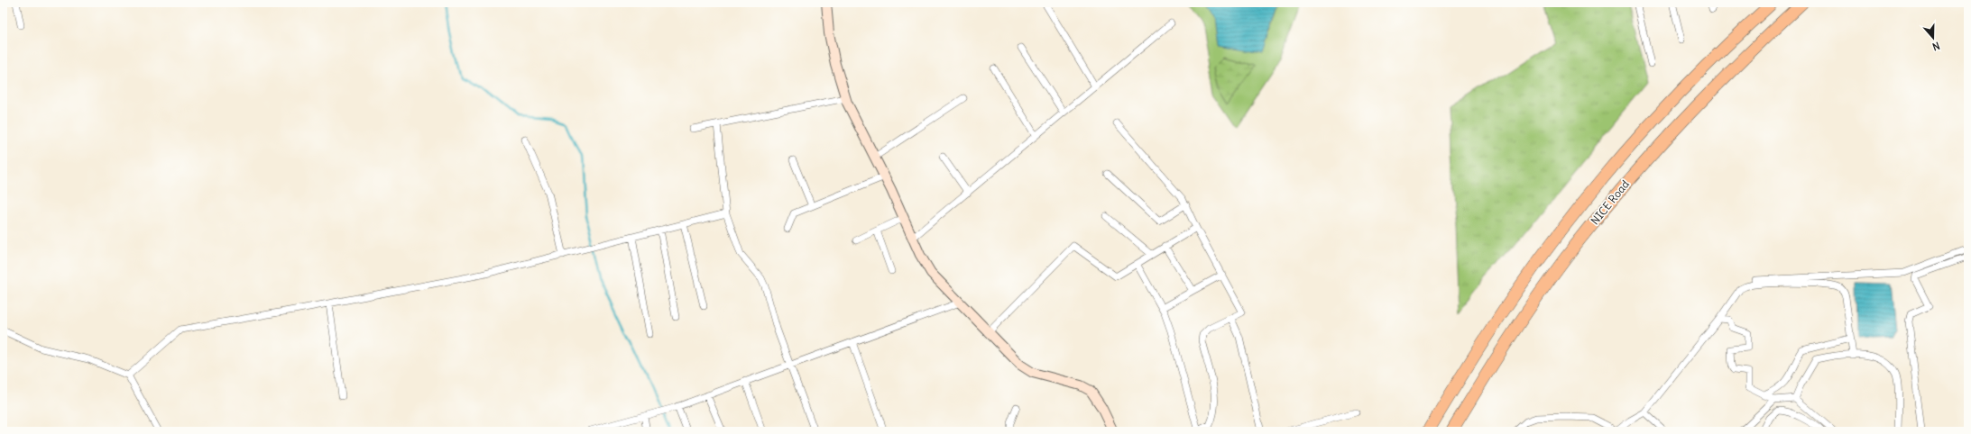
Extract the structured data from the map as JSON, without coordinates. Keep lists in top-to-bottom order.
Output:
{
  "streets": {
    "highway": ["NICE Road"]
  },
  "north": "bottom"
}
